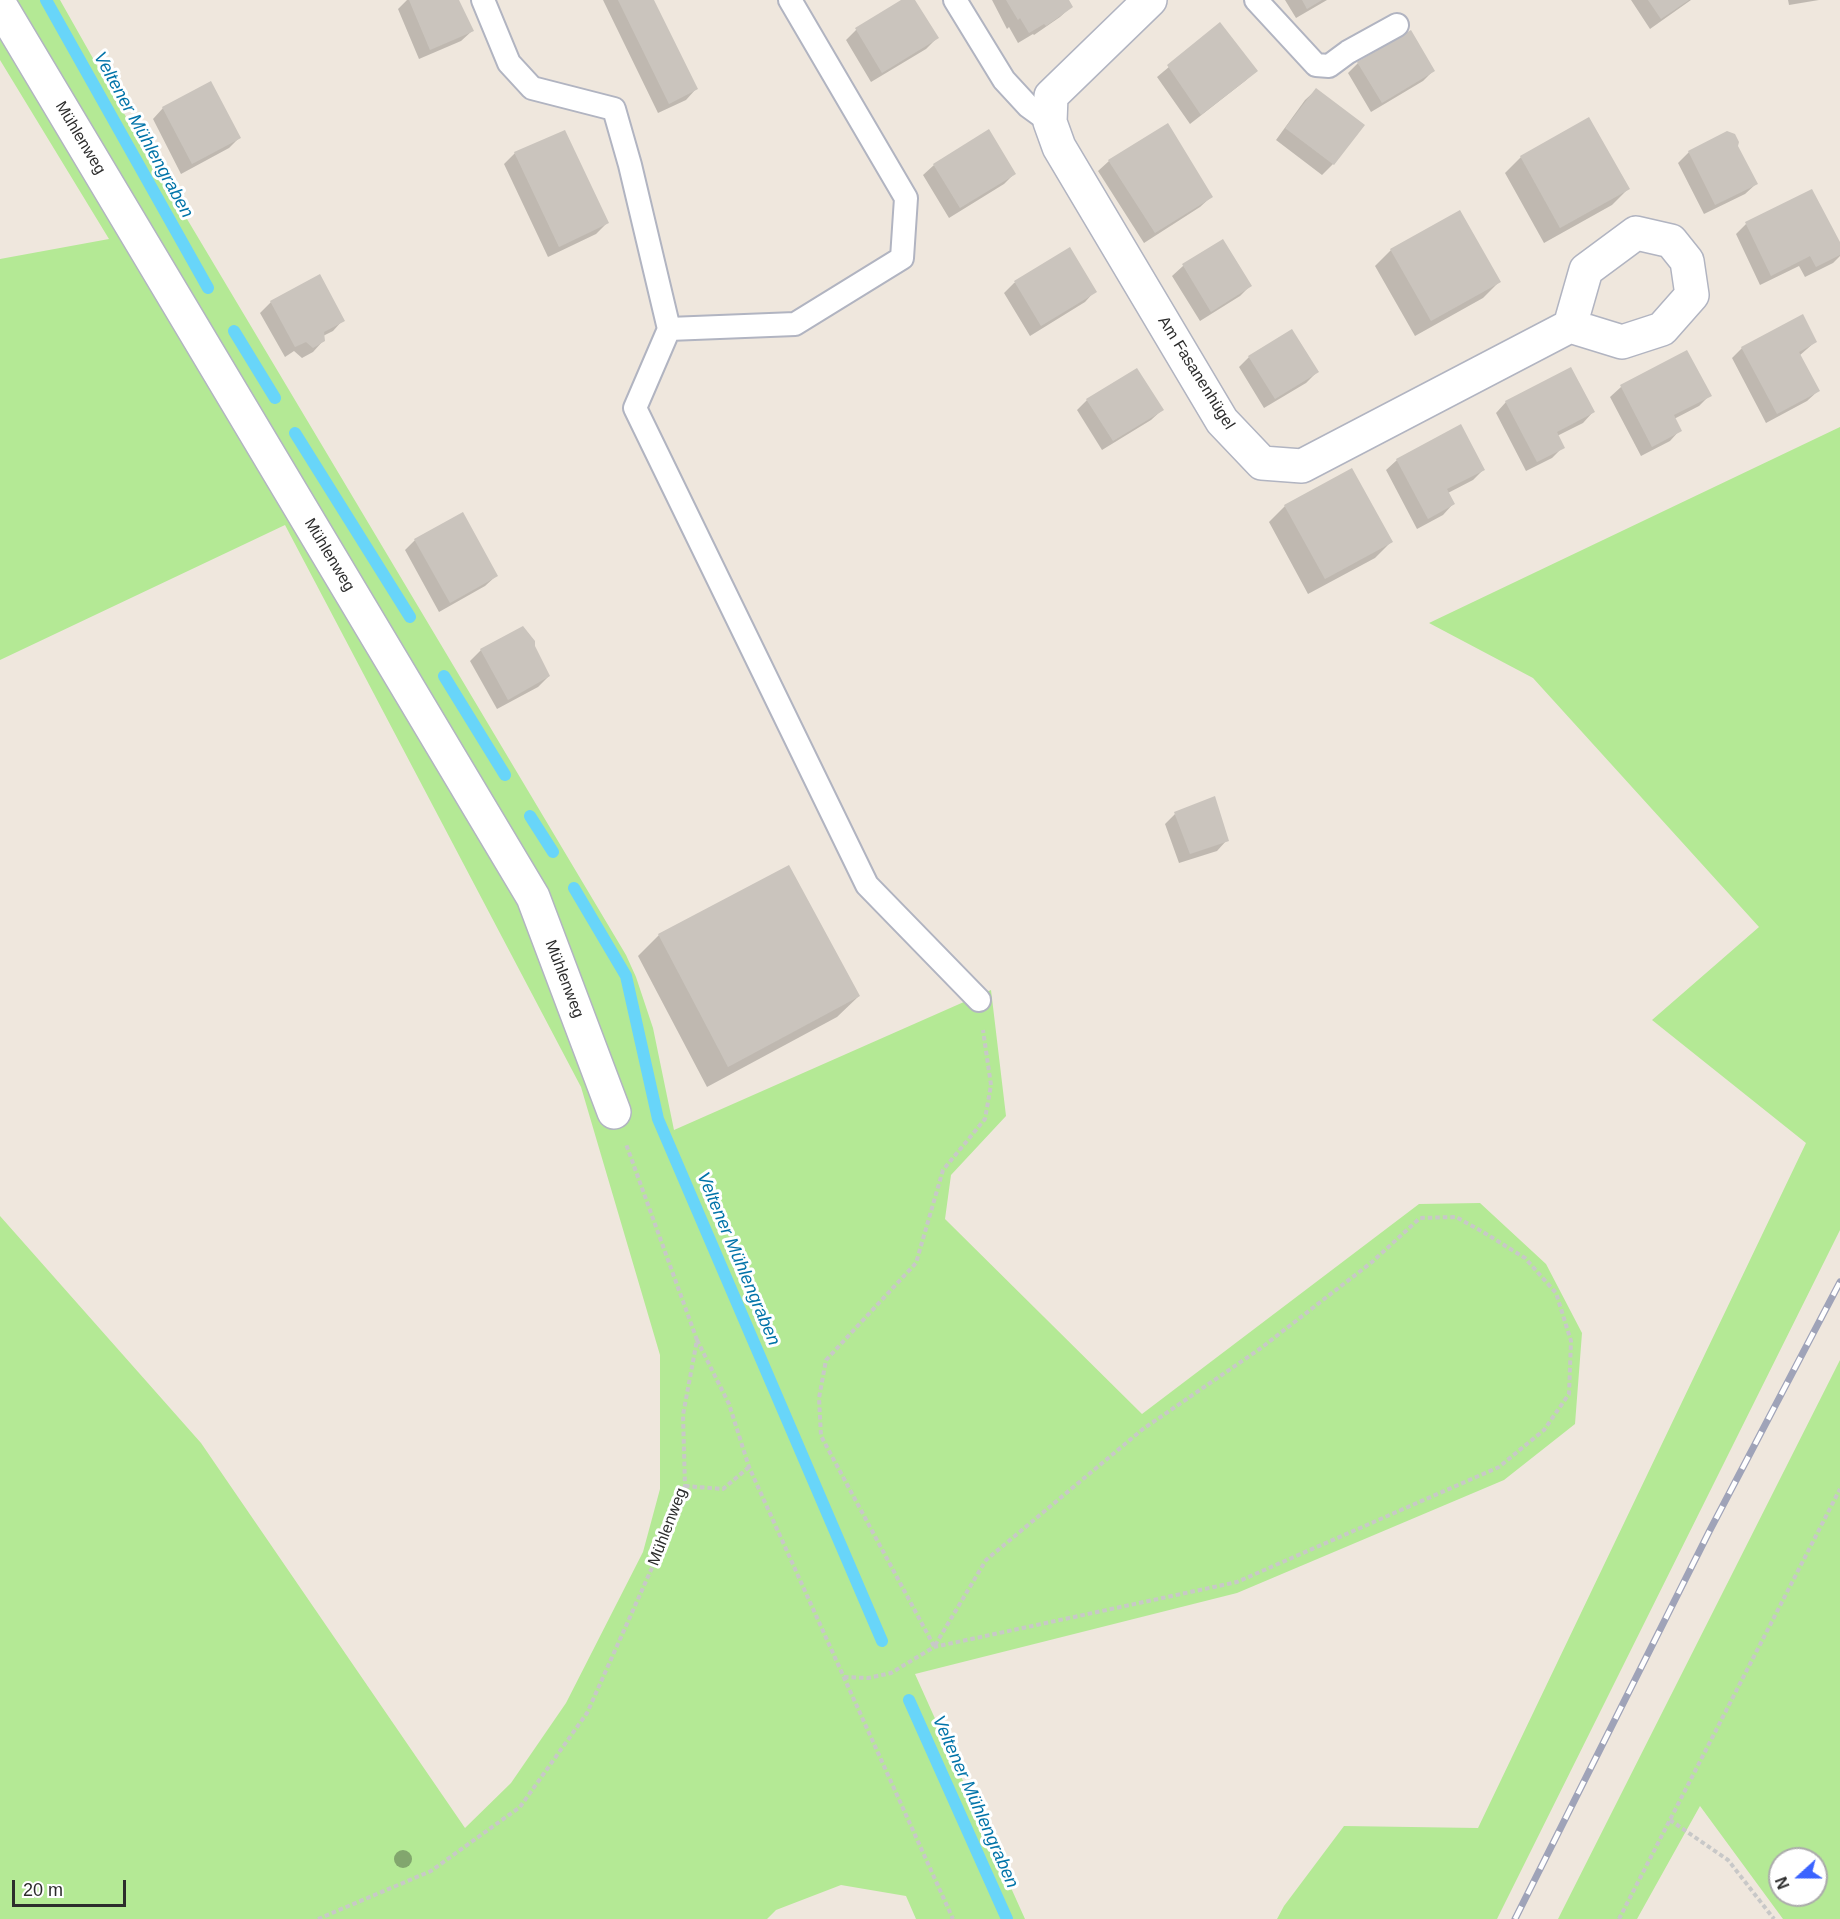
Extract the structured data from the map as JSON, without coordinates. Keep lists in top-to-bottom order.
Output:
{
  "streets": {
    "street": ["Mühlenweg", "Am Fasanenhügel"]
  },
  "water": ["Veltener Mühlengraben"],
  "scale_bar": "20 m",
  "north": "left"
}
